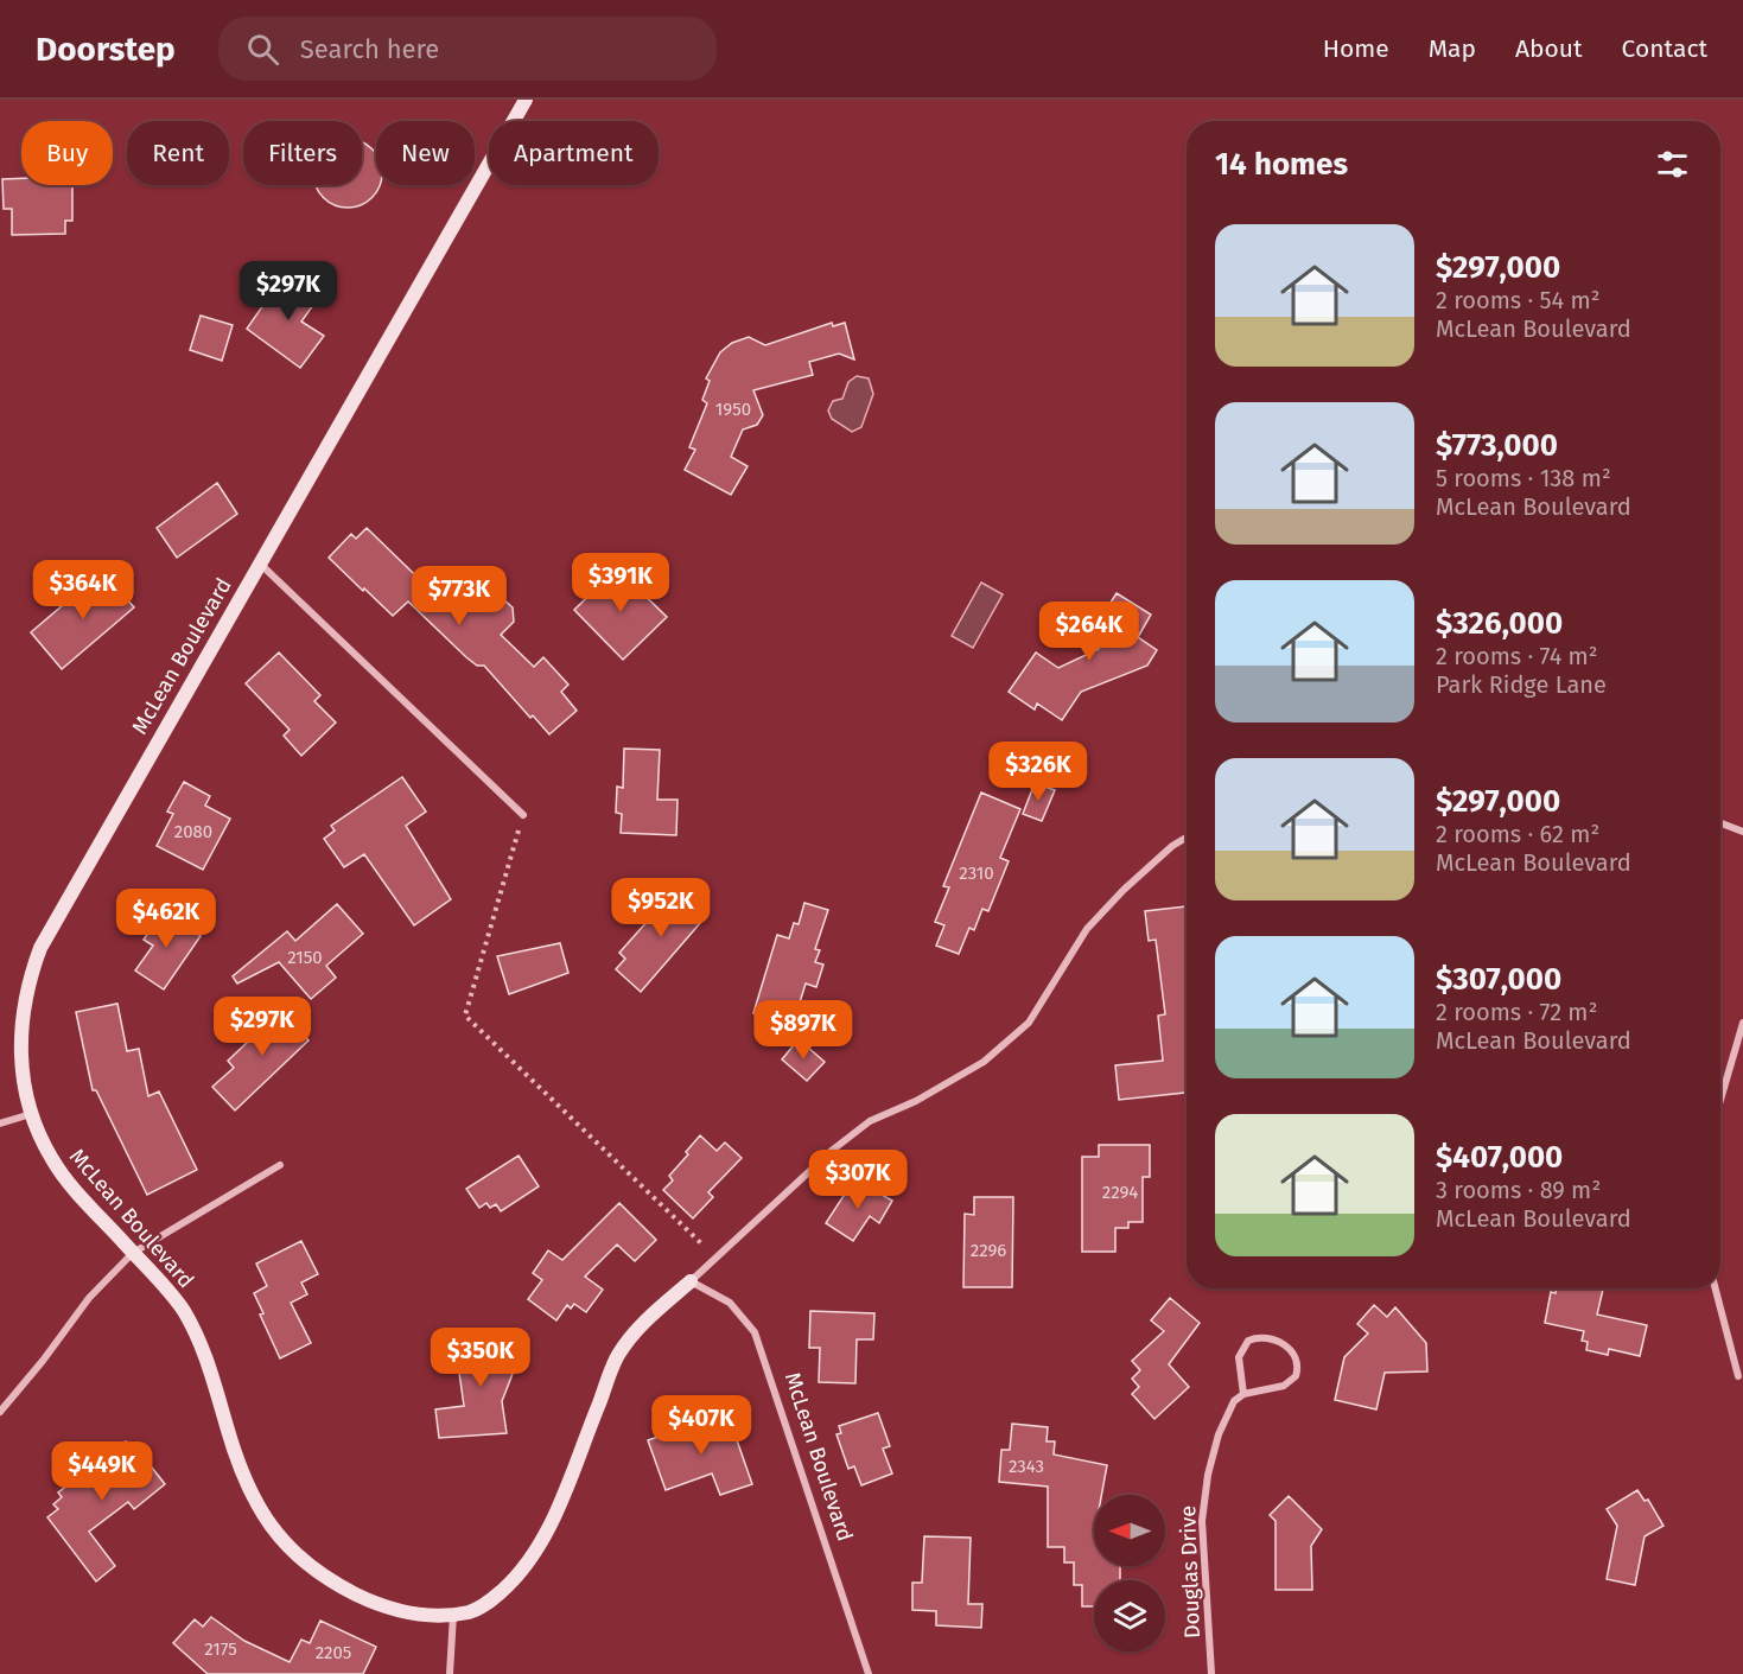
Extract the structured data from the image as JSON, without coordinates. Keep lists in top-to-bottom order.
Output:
{
  "streets": {
    "street": ["McLean Boulevard", "Douglas Drive"]
  },
  "house_numbers": [
    "1950",
    "2080",
    "2310",
    "2150",
    "2294",
    "2296",
    "2343",
    "2175",
    "2205"
  ],
  "north": "left",
  "page": {
    "header": "Doorstep",
    "search": "Search here",
    "nav": [
      "Home",
      "Map",
      "About",
      "Contact"
    ],
    "chip": [
      "Buy",
      "Rent",
      "Filters",
      "New",
      "Apartment"
    ],
    "heading": "14 homes",
    "list": [
      {
        "name": "$297,000",
        "note": "2 rooms · 54 m² · McLean Boulevard"
      },
      {
        "name": "$773,000",
        "note": "5 rooms · 138 m² · McLean Boulevard"
      },
      {
        "name": "$326,000",
        "note": "2 rooms · 74 m² · Park Ridge Lane"
      },
      {
        "name": "$297,000",
        "note": "2 rooms · 62 m² · McLean Boulevard"
      },
      {
        "name": "$307,000",
        "note": "2 rooms · 72 m² · McLean Boulevard"
      },
      {
        "name": "$407,000",
        "note": "3 rooms · 89 m² · McLean Boulevard"
      }
    ],
    "price": [
      "$297K",
      "$391K",
      "$364K",
      "$773K",
      "$264K",
      "$326K",
      "$952K",
      "$462K",
      "$297K",
      "$897K",
      "$307K",
      "$350K",
      "$407K",
      "$449K"
    ]
  }
}
